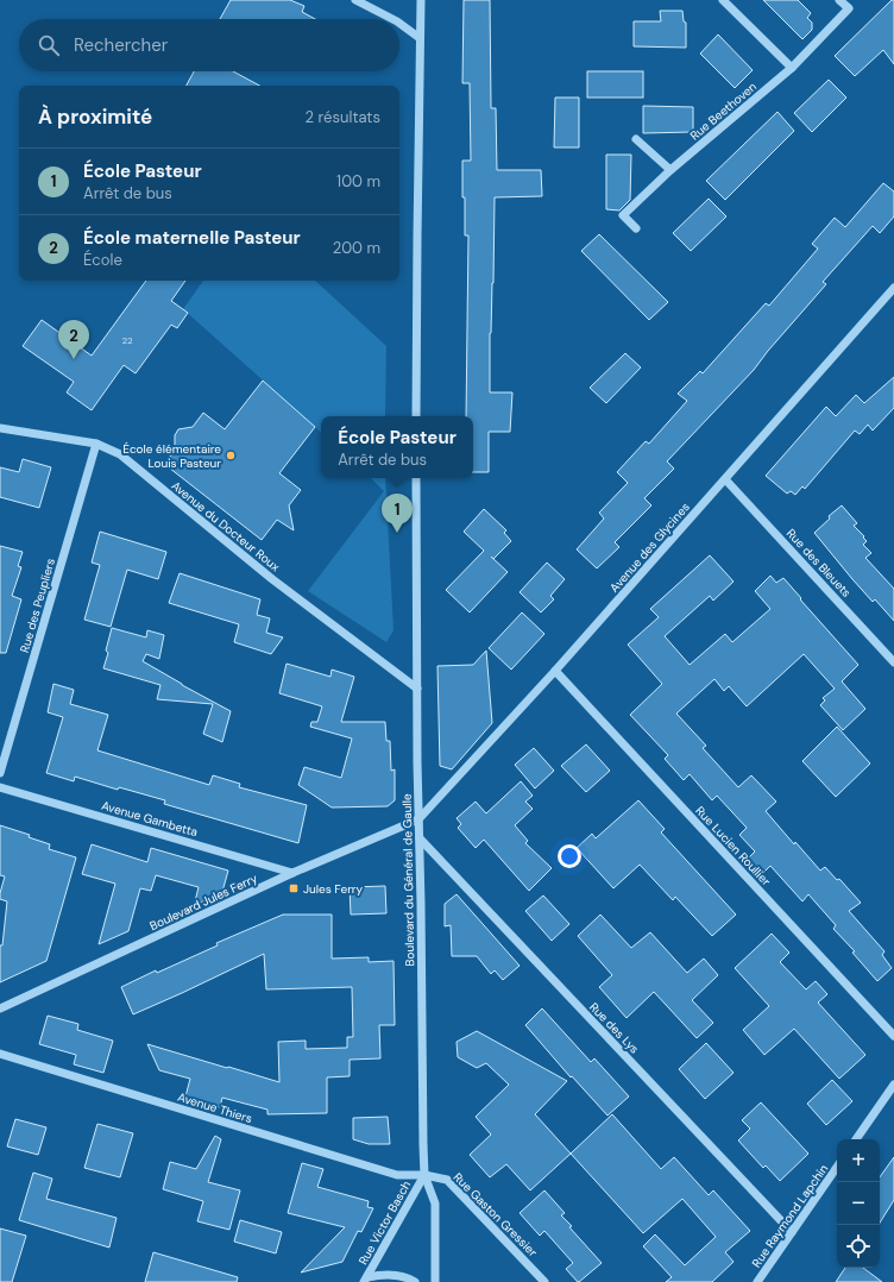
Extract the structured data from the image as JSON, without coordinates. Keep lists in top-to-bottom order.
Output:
{
  "streets": {
    "street": [
      "Rue Beethoven",
      "Avenue du Docteur Roux",
      "Avenue des Glycines",
      "Rue des Bleuets",
      "Rue des Peupliers",
      "Avenue Gambetta",
      "Rue Lucien Roullier",
      "Boulevard du Général de Gaulle",
      "Boulevard Jules Ferry",
      "Rue des Lys",
      "Avenue Thiers",
      "Rue Gaston Gressier",
      "Rue Raymond Lapchin",
      "Rue Victor Basch"
    ]
  },
  "crossings": [
    ["Avenue du Docteur Roux", "Rue des Peupliers"],
    ["Avenue du Docteur Roux", "Boulevard du Général de Gaulle"],
    ["Avenue des Glycines", "Rue des Bleuets"],
    ["Avenue des Glycines", "Rue Lucien Roullier"],
    ["Avenue des Glycines", "Boulevard du Général de Gaulle"],
    ["Avenue des Glycines", "Boulevard Jules Ferry"],
    ["Avenue Gambetta", "Boulevard Jules Ferry"],
    ["Boulevard du Général de Gaulle", "Boulevard Jules Ferry"],
    ["Boulevard du Général de Gaulle", "Rue des Lys"],
    ["Boulevard du Général de Gaulle", "Avenue Thiers"],
    ["Boulevard du Général de Gaulle", "Rue Gaston Gressier"],
    ["Boulevard du Général de Gaulle", "Rue Victor Basch"],
    ["Rue des Lys", "Rue Raymond Lapchin"],
    ["Avenue Thiers", "Rue Gaston Gressier"],
    ["Avenue Thiers", "Rue Victor Basch"],
    ["Rue Gaston Gressier", "Rue Victor Basch"]
  ],
  "places": {
    "other": ["École élémentaire Louis Pasteur"],
    "transit": ["Jules Ferry"]
  },
  "house_numbers": ["22"],
  "page": {
    "search": "Rechercher",
    "heading": ["À proximité", "2 résultats"],
    "list": [
      {
        "mark": "1",
        "name": "École Pasteur",
        "note": "Arrêt de bus",
        "value": "100 m"
      },
      {
        "mark": "2",
        "name": "École maternelle Pasteur",
        "note": "École",
        "value": "200 m"
      }
    ],
    "pins": ["2", "1"],
    "popup": ["École Pasteur", "Arrêt de bus"],
    "map_buttons": ["+", "−"]
  }
}
